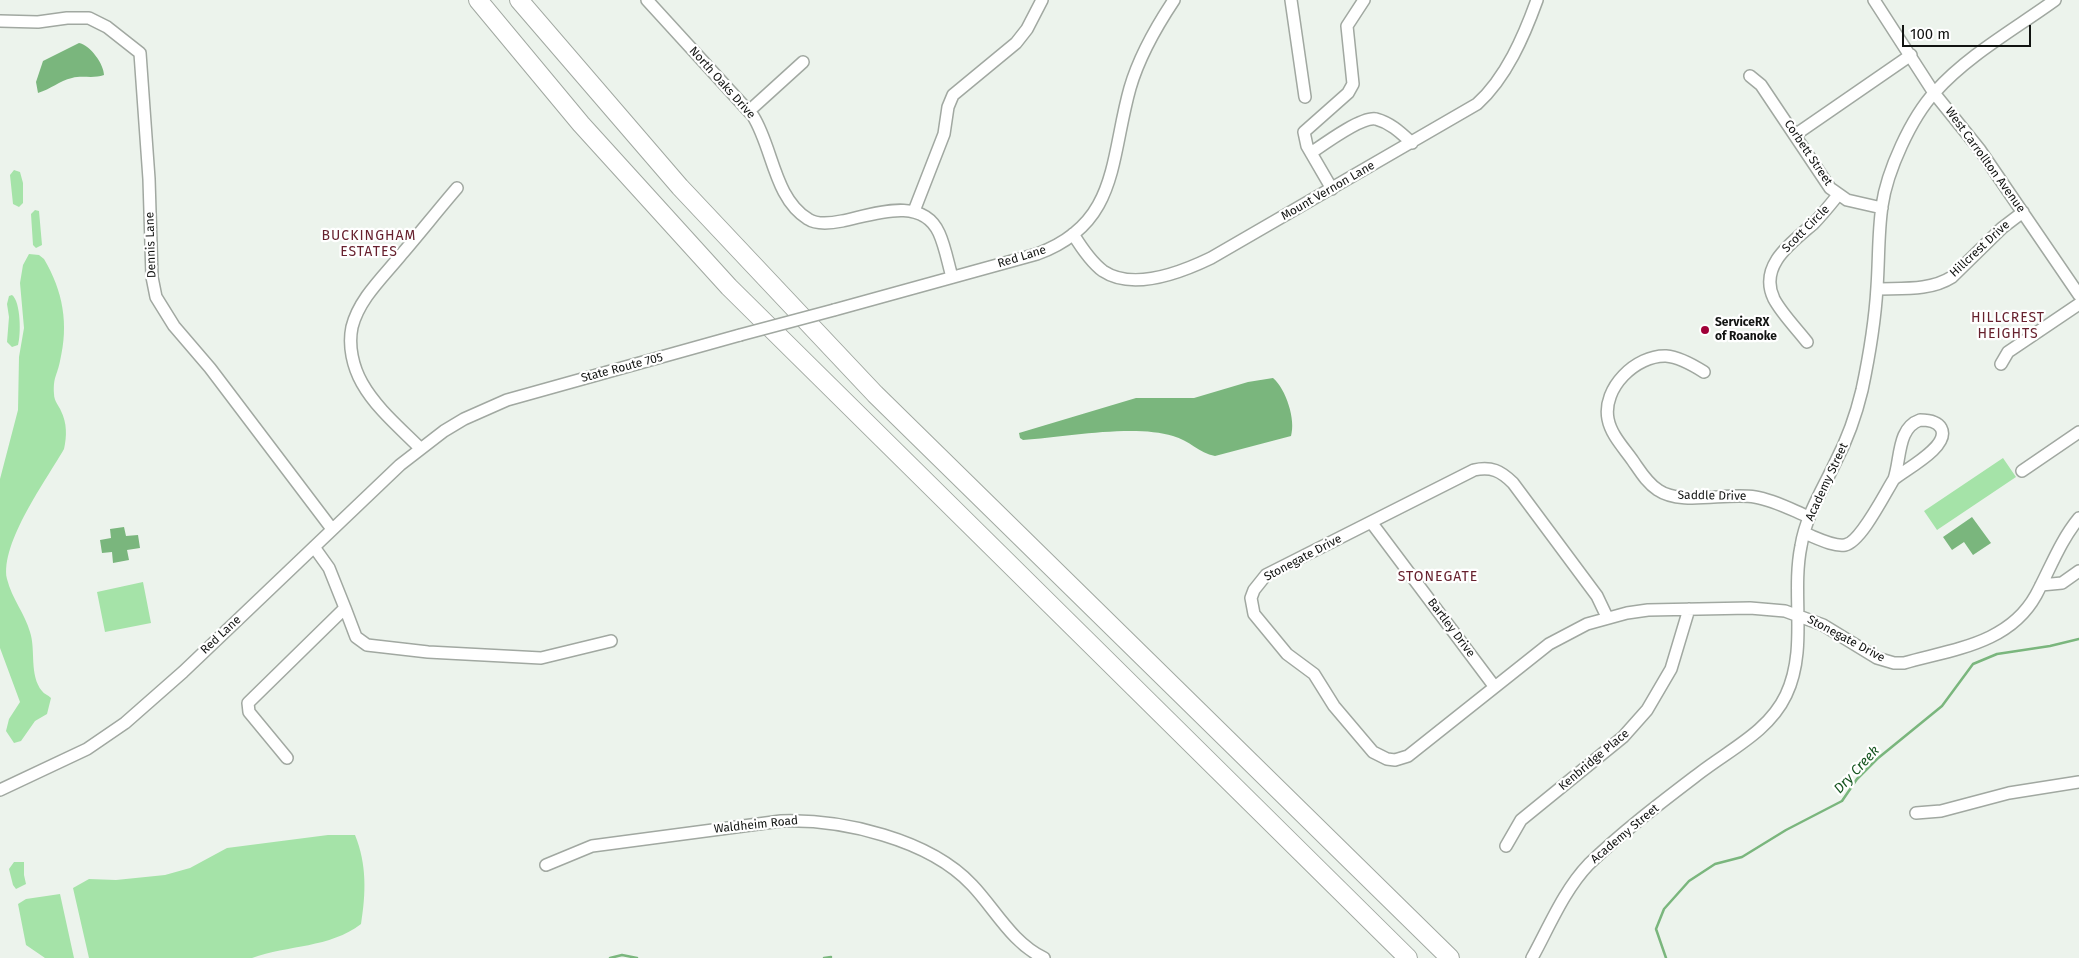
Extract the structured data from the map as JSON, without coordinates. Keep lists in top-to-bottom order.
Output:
{
  "streets": {
    "street": [
      "North Oaks Drive",
      "Corbett Street",
      "West Carrollton Avenue",
      "Mount Vernon Lane",
      "Scott Circle",
      "Dennis Lane",
      "Hillcrest Drive",
      "Red Lane",
      "State Route 705",
      "Academy Street",
      "Saddle Drive",
      "Stonegate Drive",
      "Bartley Drive",
      "Kenbridge Place",
      "Waldheim Road"
    ]
  },
  "crossings": [
    ["Corbett Street", "Scott Circle"],
    ["Corbett Street", "Academy Street"],
    ["West Carrollton Avenue", "Hillcrest Drive"],
    ["West Carrollton Avenue", "Academy Street"],
    ["Mount Vernon Lane", "Red Lane"],
    ["Dennis Lane", "Red Lane"],
    ["Hillcrest Drive", "Academy Street"],
    ["Red Lane", "State Route 705"],
    ["Academy Street", "Saddle Drive"],
    ["Academy Street", "Stonegate Drive"],
    ["Stonegate Drive", "Bartley Drive"],
    ["Stonegate Drive", "Kenbridge Place"]
  ],
  "districts": ["BUCKINGHAM ESTATES", "HILLCREST HEIGHTS", "STONEGATE"],
  "water": ["Dry Creek"],
  "places": ["ServiceRX of Roanoke"],
  "scale_bar": "100 m"
}
